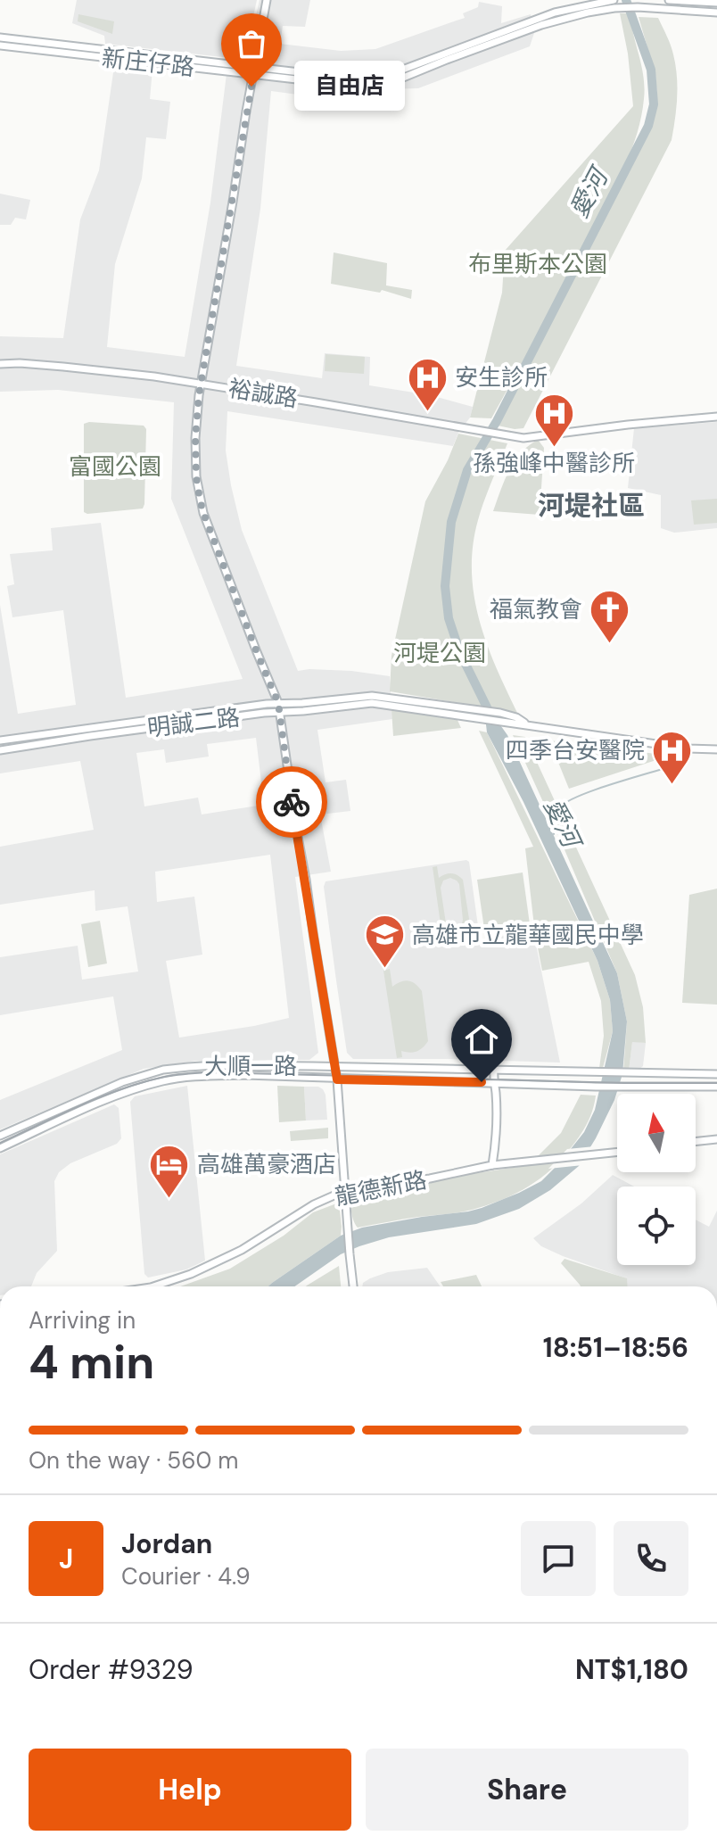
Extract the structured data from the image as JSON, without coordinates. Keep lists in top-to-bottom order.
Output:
{
  "streets": {
    "street": [
      "新庄仔路",
      "裕誠路",
      "明誠二路",
      "大順一路",
      "龍德新路"
    ]
  },
  "districts": ["河堤社區"],
  "water": ["愛河"],
  "parks": ["布里斯本公園", "富國公園", "河堤公園"],
  "places": {
    "other": ["自由店"],
    "hospital": ["安生診所", "孫強峰中醫診所", "四季台安醫院"],
    "church": ["福氣教會"],
    "school or university": ["高雄市立龍華國民中學"],
    "hotel": ["高雄萬豪酒店"]
  },
  "north": "top",
  "page": {
    "bubble": "自由店",
    "heading": ["4 min", "Arriving in", "18:51–18:56"],
    "panel": [
      "Jordan",
      "Courier · 4.9",
      "Order #9329",
      "NT$1,180"
    ],
    "bar": "On the way · 560 m",
    "round": "J",
    "buttons": ["Help", "Share"]
  }
}
